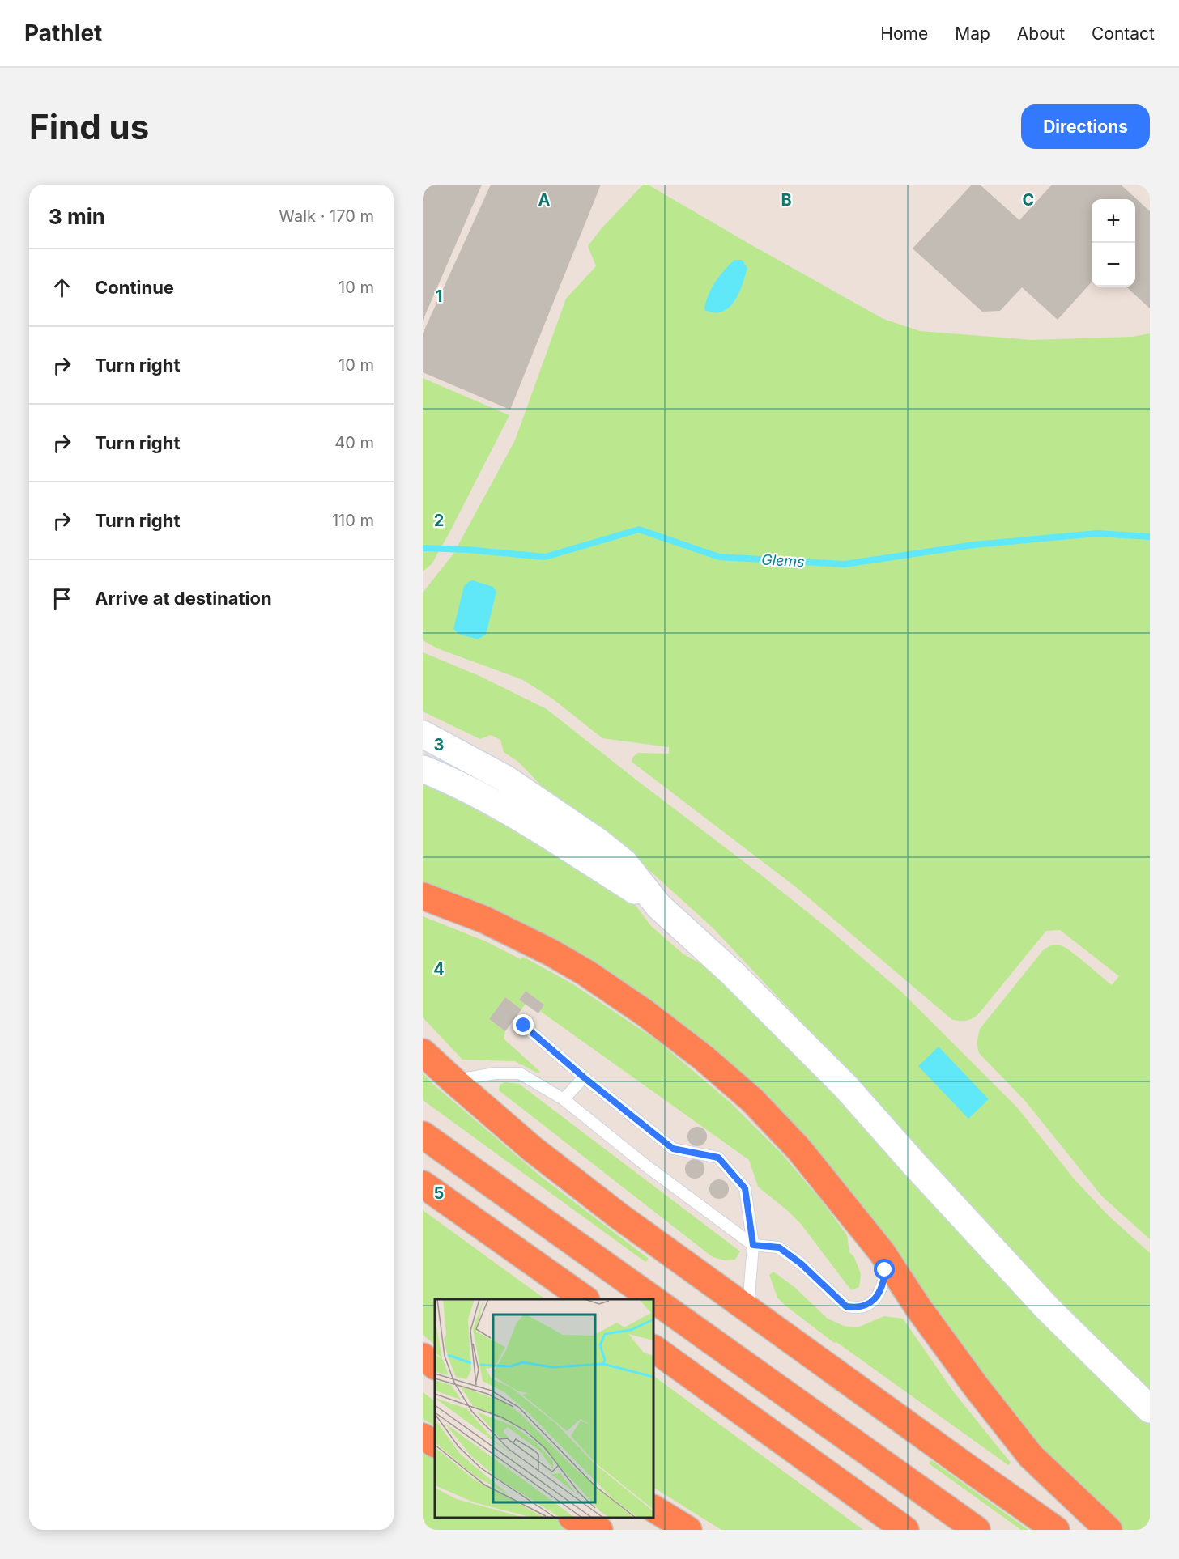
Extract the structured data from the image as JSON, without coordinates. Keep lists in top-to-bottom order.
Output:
{
  "water": ["Glems"],
  "page": {
    "header": "Pathlet",
    "nav": [
      "Home",
      "Map",
      "About",
      "Contact"
    ],
    "buttons": "Directions",
    "title": "Find us",
    "heading": ["3 min", "Walk · 170 m"],
    "map_buttons": ["+", "−"],
    "list": [
      ["Continue", "10 m"],
      ["Turn right", "10 m"],
      ["Turn right", "40 m"],
      ["Turn right", "110 m"],
      "Arrive at destination"
    ]
  },
  "grid": {
    "columns": ["A", "B", "C"],
    "rows": [
      "1",
      "2",
      "3",
      "4",
      "5"
    ]
  }
}
